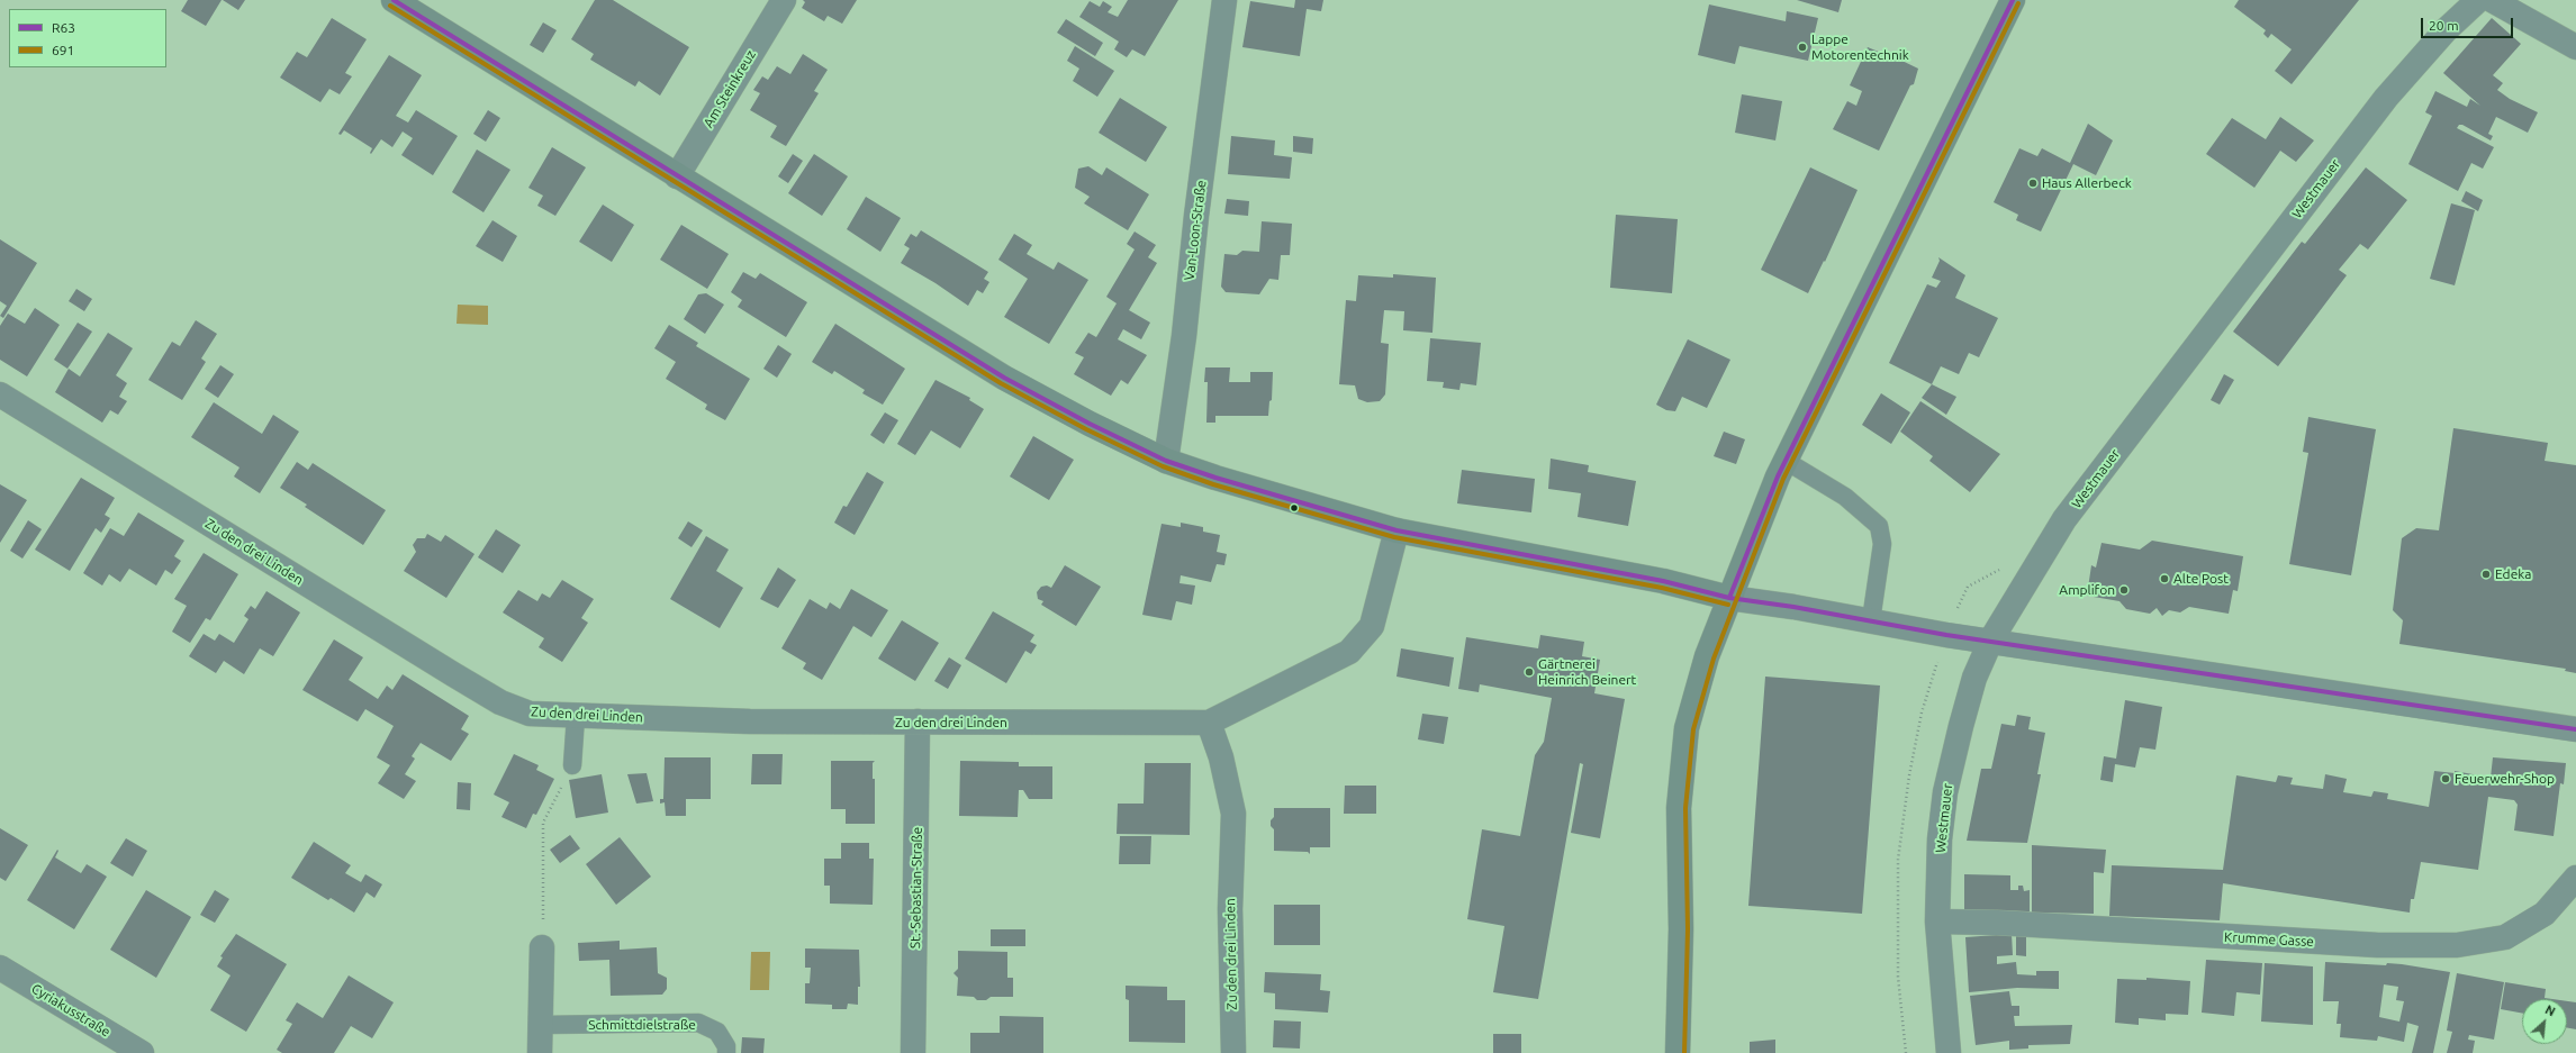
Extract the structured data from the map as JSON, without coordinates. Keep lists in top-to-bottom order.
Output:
{
  "streets": {
    "street": [
      "Am Steinkreuz",
      "Westmauer",
      "Van-Loon-Straße",
      "Zu den drei Linden",
      "St.-Sebastian-Straße",
      "Krumme Gasse",
      "Cyriakusstraße"
    ],
    "lane": ["Schmittdielstraße"]
  },
  "crossings": [
    ["Westmauer", "Krumme Gasse"],
    ["Zu den drei Linden", "St.-Sebastian-Straße"]
  ],
  "places": [
    "Lappe Motorentechnik",
    "Haus Allerbeck",
    "Edeka",
    "Alte Post",
    "Amplifon",
    "Gärtnerei Heinrich Beinert",
    "Feuerwehr-Shop"
  ],
  "lines": ["transit line R63", "transit line 691"],
  "legend": ["R63", "691"],
  "scale_bar": "20 m",
  "north": "top right"
}
